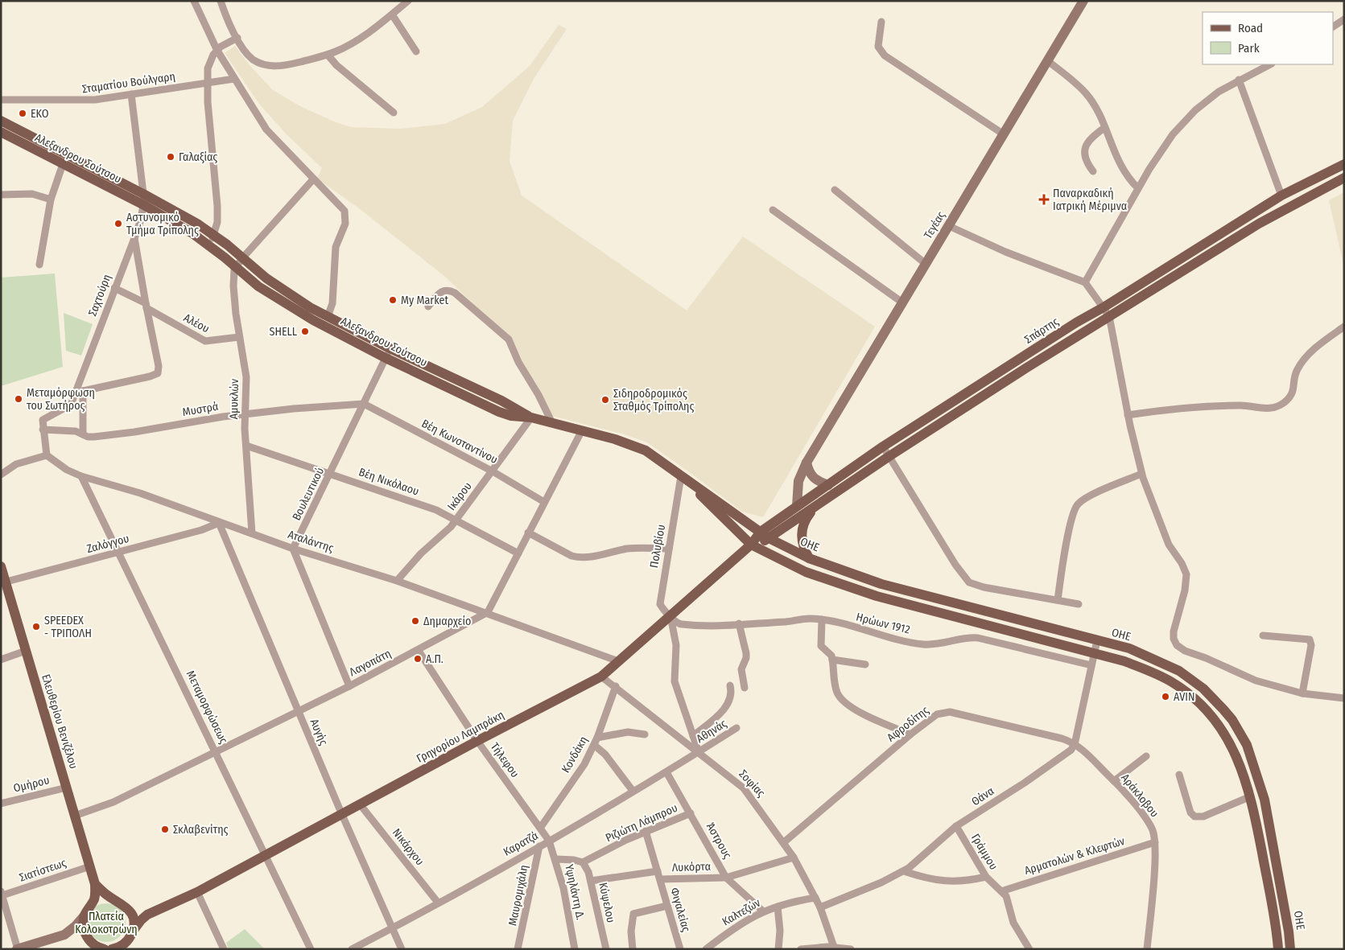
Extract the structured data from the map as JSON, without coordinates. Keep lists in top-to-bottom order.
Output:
{
  "streets": {
    "main road": [
      "Αλεξανδρου Σούτσου",
      "Τεγέας",
      "Σπάρτης",
      "ΟΗΕ",
      "Ελευθερίου Βενιζέλου",
      "Γρηγορίου Λαμπράκη"
    ],
    "street": [
      "Σταματίου Βούλγαρη",
      "Σαχτούρη",
      "Αλέου",
      "Αμυκλών",
      "Μυστρά",
      "Βέη Κωνσταντίνου",
      "Βέη Νικόλαου",
      "Βουλευτικού",
      "Ικάρου",
      "Αταλάντης",
      "Ζαλόγγου",
      "Πολυβίου",
      "Ηρώων 1912",
      "Λαγοπάτη",
      "Μεταμορφώσεως",
      "Αφροδίτης",
      "Αθηνάς",
      "Αυγής",
      "Κονδάκη",
      "Τήλεφου",
      "Σοφίας",
      "Ομήρου",
      "Αράκλοβου",
      "Θάνα",
      "Ριζιώτη Λάμπρου",
      "Άστρους",
      "Καρατζά",
      "Νικάρχου",
      "Γράμμου",
      "Αρματολών & Κλεφτών",
      "Λυκόρτα",
      "Σιατίστεως",
      "Υψηλάντη Δ.",
      "Μαυρομιχάλη",
      "Κύψελου",
      "Φιγαλείας",
      "Καλτεζών"
    ]
  },
  "crossings": [
    ["Αλεξανδρου Σούτσου", "Σαχτούρη"],
    ["Αλεξανδρου Σούτσου", "Σπάρτης"],
    ["Αλεξανδρου Σούτσου", "Αμυκλών"],
    ["Αλεξανδρου Σούτσου", "Βουλευτικού"],
    ["Αλεξανδρου Σούτσου", "Ικάρου"],
    ["Αλεξανδρου Σούτσου", "ΟΗΕ"],
    ["Αλεξανδρου Σούτσου", "Πολυβίου"],
    ["Αλεξανδρου Σούτσου", "Γρηγορίου Λαμπράκη"],
    ["Τεγέας", "Σπάρτης"],
    ["Σαχτούρη", "Αλέου"],
    ["Αλέου", "Αμυκλών"],
    ["Σπάρτης", "ΟΗΕ"],
    ["Αμυκλών", "Μυστρά"],
    ["Αμυκλών", "Βέη Νικόλαου"],
    ["Αμυκλών", "Αταλάντης"],
    ["Μυστρά", "Βέη Κωνσταντίνου"],
    ["Μυστρά", "Βουλευτικού"],
    ["Βέη Κωνσταντίνου", "Βουλευτικού"],
    ["Βέη Κωνσταντίνου", "Ικάρου"],
    ["Βέη Νικόλαου", "Βουλευτικού"],
    ["Βέη Νικόλαου", "Ικάρου"],
    ["Βουλευτικού", "Αταλάντης"],
    ["Ικάρου", "Αταλάντης"],
    ["Αταλάντης", "Ζαλόγγου"],
    ["Αταλάντης", "Λαγοπάτη"],
    ["Αταλάντης", "Μεταμορφώσεως"],
    ["Αταλάντης", "Αυγής"],
    ["Αταλάντης", "Γρηγορίου Λαμπράκη"],
    ["Ζαλόγγου", "Μεταμορφώσεως"],
    ["Ζαλόγγου", "Ελευθερίου Βενιζέλου"],
    ["Ζαλόγγου", "Αυγής"],
    ["Πολυβίου", "Ηρώων 1912"],
    ["Πολυβίου", "Γρηγορίου Λαμπράκη"],
    ["Ηρώων 1912", "Γρηγορίου Λαμπράκη"],
    ["Λαγοπάτη", "Μεταμορφώσεως"],
    ["Λαγοπάτη", "Ελευθερίου Βενιζέλου"],
    ["Λαγοπάτη", "Αυγής"],
    ["Λαγοπάτη", "Τήλεφου"],
    ["Μεταμορφώσεως", "Γρηγορίου Λαμπράκη"],
    ["Ελευθερίου Βενιζέλου", "Ομήρου"],
    ["Ελευθερίου Βενιζέλου", "Σιατίστεως"],
    ["Αφροδίτης", "Σοφίας"],
    ["Αφροδίτης", "Αράκλοβου"],
    ["Αφροδίτης", "Θάνα"],
    ["Αθηνάς", "Σοφίας"],
    ["Αθηνάς", "Καρατζά"],
    ["Αυγής", "Γρηγορίου Λαμπράκη"],
    ["Αυγής", "Καρατζά"],
    ["Γρηγορίου Λαμπράκη", "Τήλεφου"],
    ["Γρηγορίου Λαμπράκη", "Σοφίας"],
    ["Γρηγορίου Λαμπράκη", "Νικάρχου"],
    ["Κονδάκη", "Τήλεφου"],
    ["Κονδάκη", "Σοφίας"],
    ["Τήλεφου", "Καρατζά"],
    ["Τήλεφου", "Υψηλάντη Δ."],
    ["Σοφίας", "Θάνα"],
    ["Σοφίας", "Καρατζά"],
    ["Σοφίας", "Λυκόρτα"],
    ["Σοφίας", "Καλτεζών"],
    ["Αράκλοβου", "Θάνα"],
    ["Αράκλοβου", "Αρματολών & Κλεφτών"],
    ["Θάνα", "Γράμμου"],
    ["Ριζιώτη Λάμπρου", "Άστρους"],
    ["Ριζιώτη Λάμπρου", "Κύψελου"],
    ["Ριζιώτη Λάμπρου", "Φιγαλείας"],
    ["Άστρους", "Καρατζά"],
    ["Άστρους", "Λυκόρτα"],
    ["Άστρους", "Καλτεζών"],
    ["Καρατζά", "Νικάρχου"],
    ["Καρατζά", "Υψηλάντη Δ."],
    ["Καρατζά", "Μαυρομιχάλη"],
    ["Γράμμου", "Αρματολών & Κλεφτών"],
    ["Λυκόρτα", "Κύψελου"],
    ["Λυκόρτα", "Φιγαλείας"]
  ],
  "parks": ["Πλατεία Κολοκοτρώνη"],
  "places": {
    "other": [
      "EKO",
      "Γαλαξίας",
      "Αστυνομικό Τμήμα Τρίπολης",
      "My Market",
      "SHELL",
      "Μεταμόρφωση του Σωτήρος",
      "Σιδηροδρομικός Σταθμός Τρίπολης",
      "Δημαρχείο",
      "SPEEDEX - ΤΡΙΠΟΛΗ",
      "Α.Π.",
      "AVIN",
      "Σκλαβενίτης"
    ],
    "health": ["Παναρκαδική Ιατρική Μέριμνα"]
  },
  "legend": ["Road", "Park"]
}
